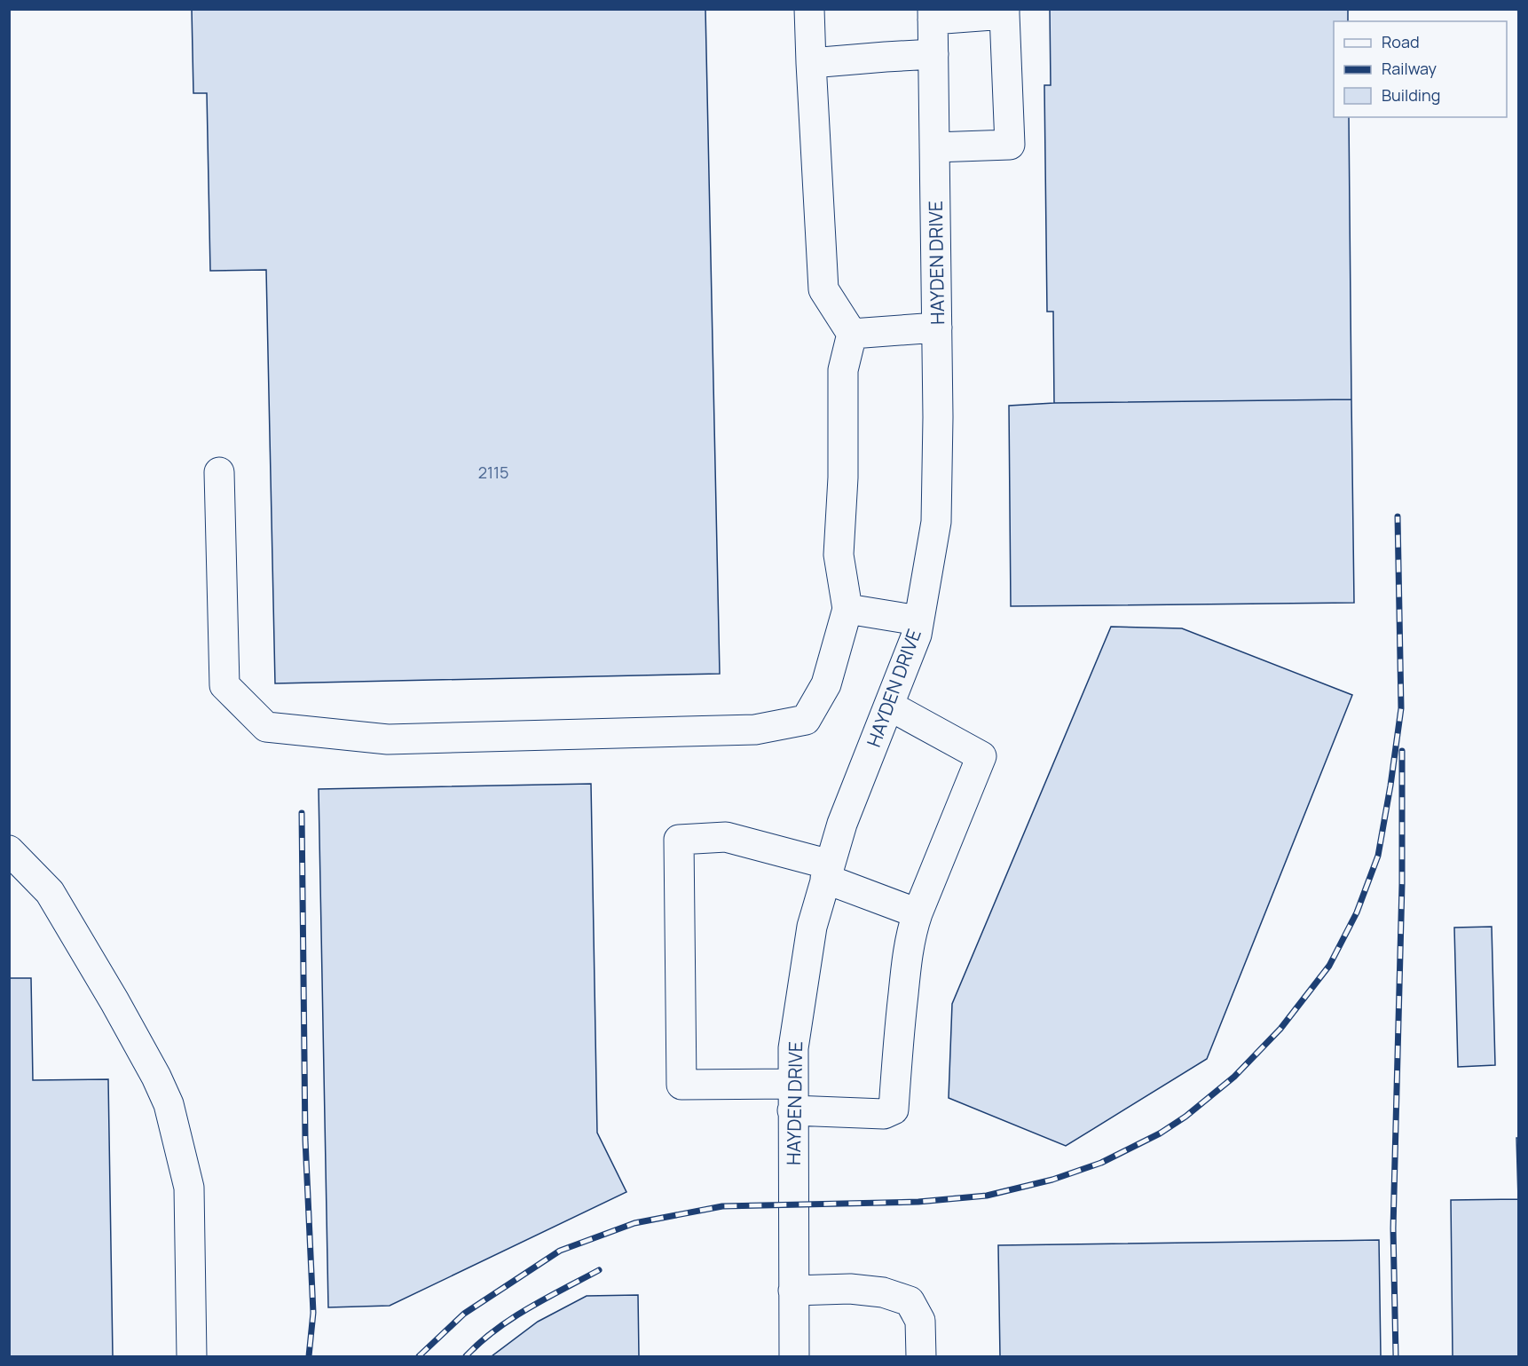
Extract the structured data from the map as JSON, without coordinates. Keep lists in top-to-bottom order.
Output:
{
  "streets": {
    "street": ["HAYDEN DRIVE"]
  },
  "house_numbers": ["2115"],
  "legend": ["Road", "Railway", "Building"]
}
